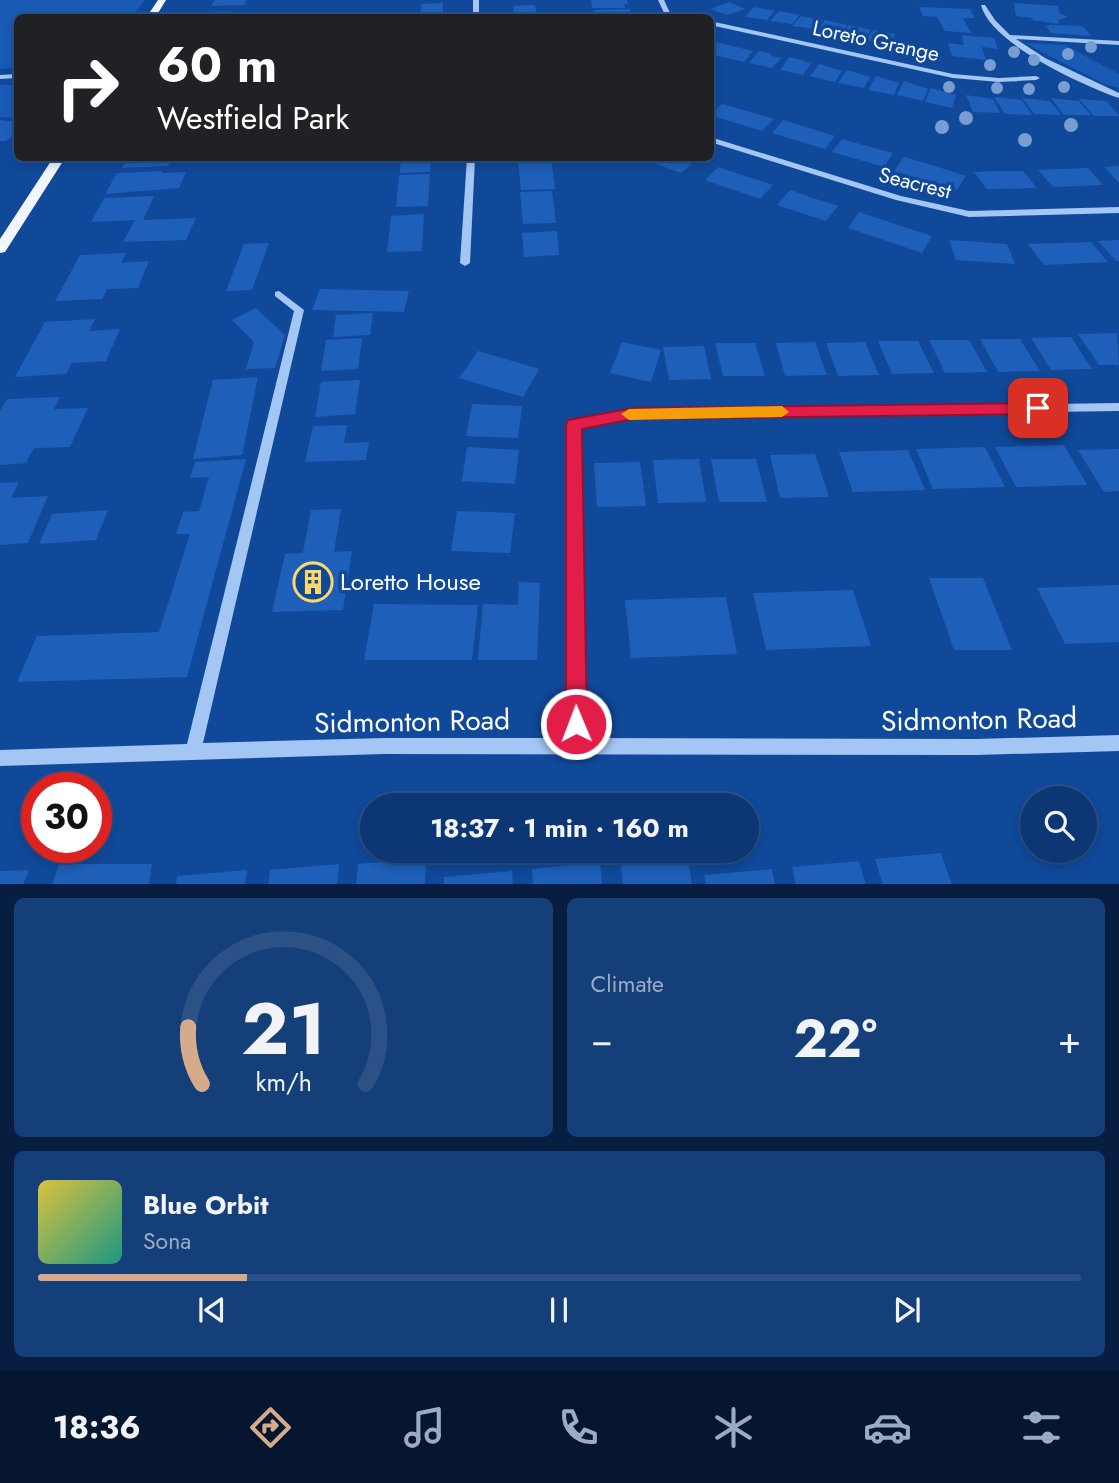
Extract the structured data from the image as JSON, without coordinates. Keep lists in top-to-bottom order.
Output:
{
  "streets": {
    "street": ["Loreto Grange", "Seacrest", "Sidmonton Road"]
  },
  "places": {
    "building": ["Loretto House"]
  },
  "page": {
    "turn": ["60 m", "Westfield Park"],
    "limit": "30",
    "trip": "18:37 · 1 min · 160 m",
    "tile": "Climate",
    "heat": ["−", "22°", "+"],
    "song": ["Blue Orbit", "Sona"],
    "tabs": "18:36",
    "gauge": ["21", "km/h"]
  }
}
